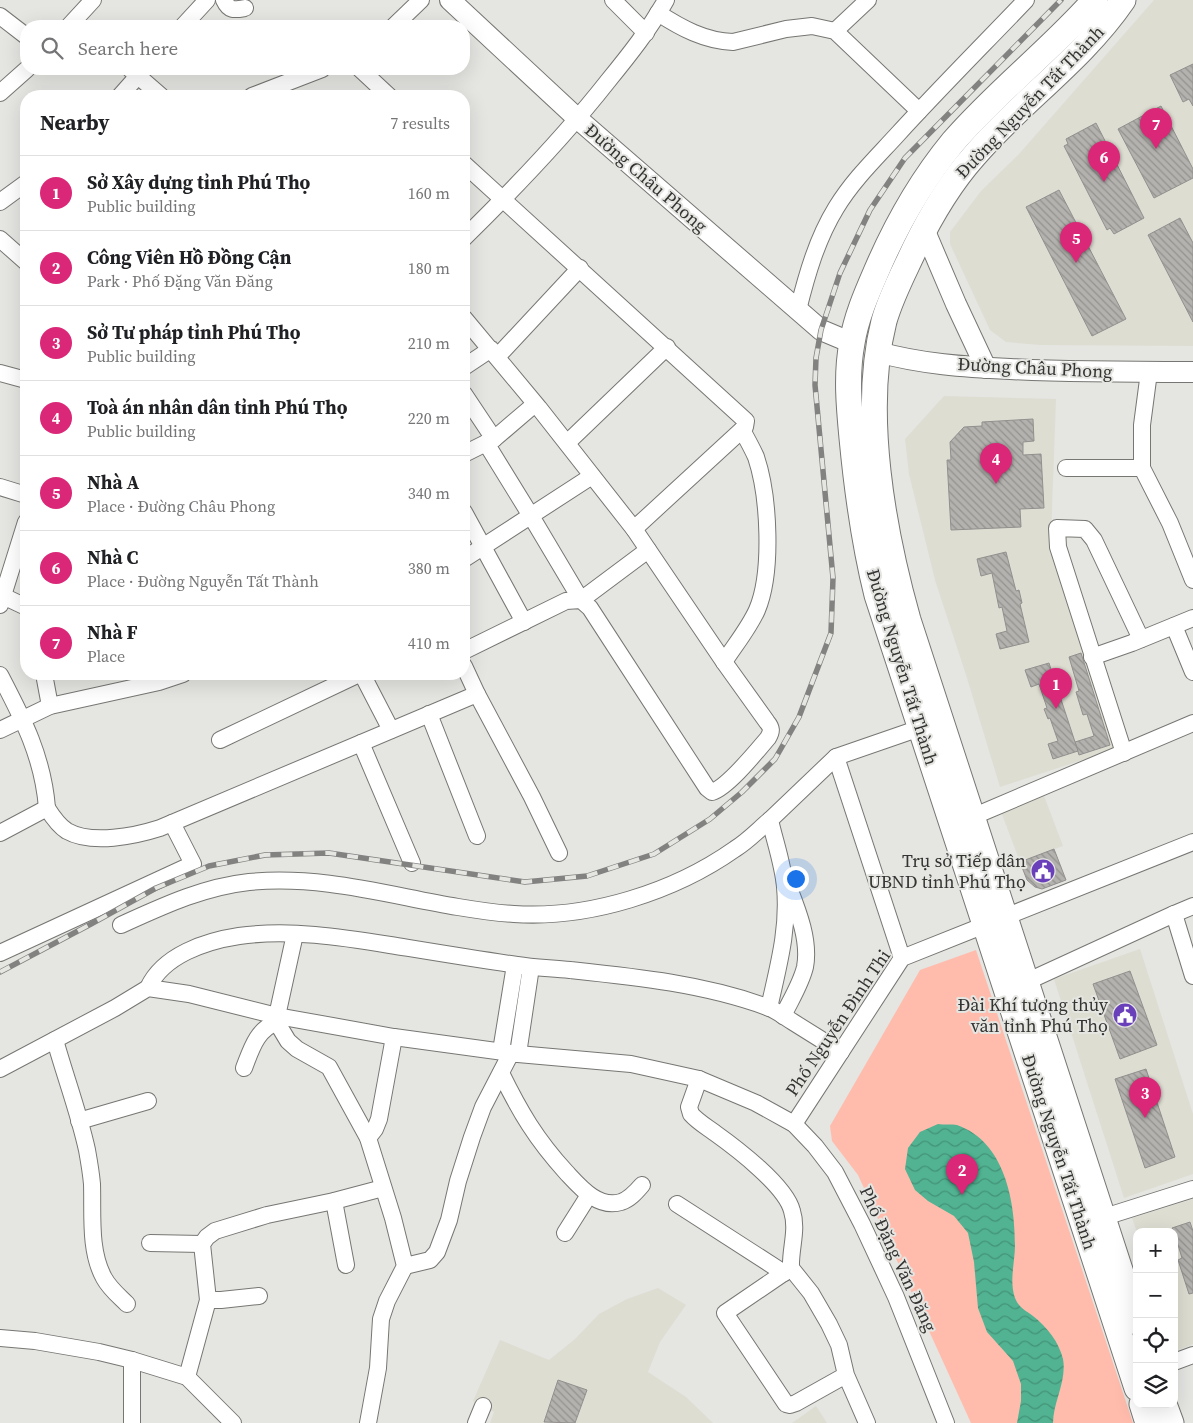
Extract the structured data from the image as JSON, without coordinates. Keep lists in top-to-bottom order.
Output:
{
  "streets": {
    "main road": ["Đường Nguyễn Tất Thành"],
    "street": ["Đường Châu Phong", "Phố Nguyễn Đình Thi", "Phố Đặng Văn Đăng"]
  },
  "crossings": [
    ["Đường Nguyễn Tất Thành", "Đường Châu Phong"],
    ["Đường Nguyễn Tất Thành", "Phố Nguyễn Đình Thi"],
    ["Phố Nguyễn Đình Thi", "Phố Đặng Văn Đăng"]
  ],
  "places": {
    "public building": ["Trụ sở Tiếp dân UBND tỉnh Phú Thọ", "Đài Khí tượng thủy văn tỉnh Phú Thọ"]
  },
  "page": {
    "search": "Search here",
    "heading": ["Nearby", "7 results"],
    "pins": [
      "7",
      "6",
      "5",
      "4",
      "1",
      "3",
      "2"
    ],
    "list": [
      {
        "mark": "1",
        "name": "Sở Xây dựng tỉnh Phú Thọ",
        "note": "Public building",
        "value": "160 m"
      },
      {
        "mark": "2",
        "name": "Công Viên Hồ Đồng Cận",
        "note": "Park · Phố Đặng Văn Đăng",
        "value": "180 m"
      },
      {
        "mark": "3",
        "name": "Sở Tư pháp tỉnh Phú Thọ",
        "note": "Public building",
        "value": "210 m"
      },
      {
        "mark": "4",
        "name": "Toà án nhân dân tỉnh Phú Thọ",
        "note": "Public building",
        "value": "220 m"
      },
      {
        "mark": "5",
        "name": "Nhà A",
        "note": "Place · Đường Châu Phong",
        "value": "340 m"
      },
      {
        "mark": "6",
        "name": "Nhà C",
        "note": "Place · Đường Nguyễn Tất Thành",
        "value": "380 m"
      },
      {
        "mark": "7",
        "name": "Nhà F",
        "note": "Place",
        "value": "410 m"
      }
    ],
    "map_buttons": ["+", "−"]
  }
}
